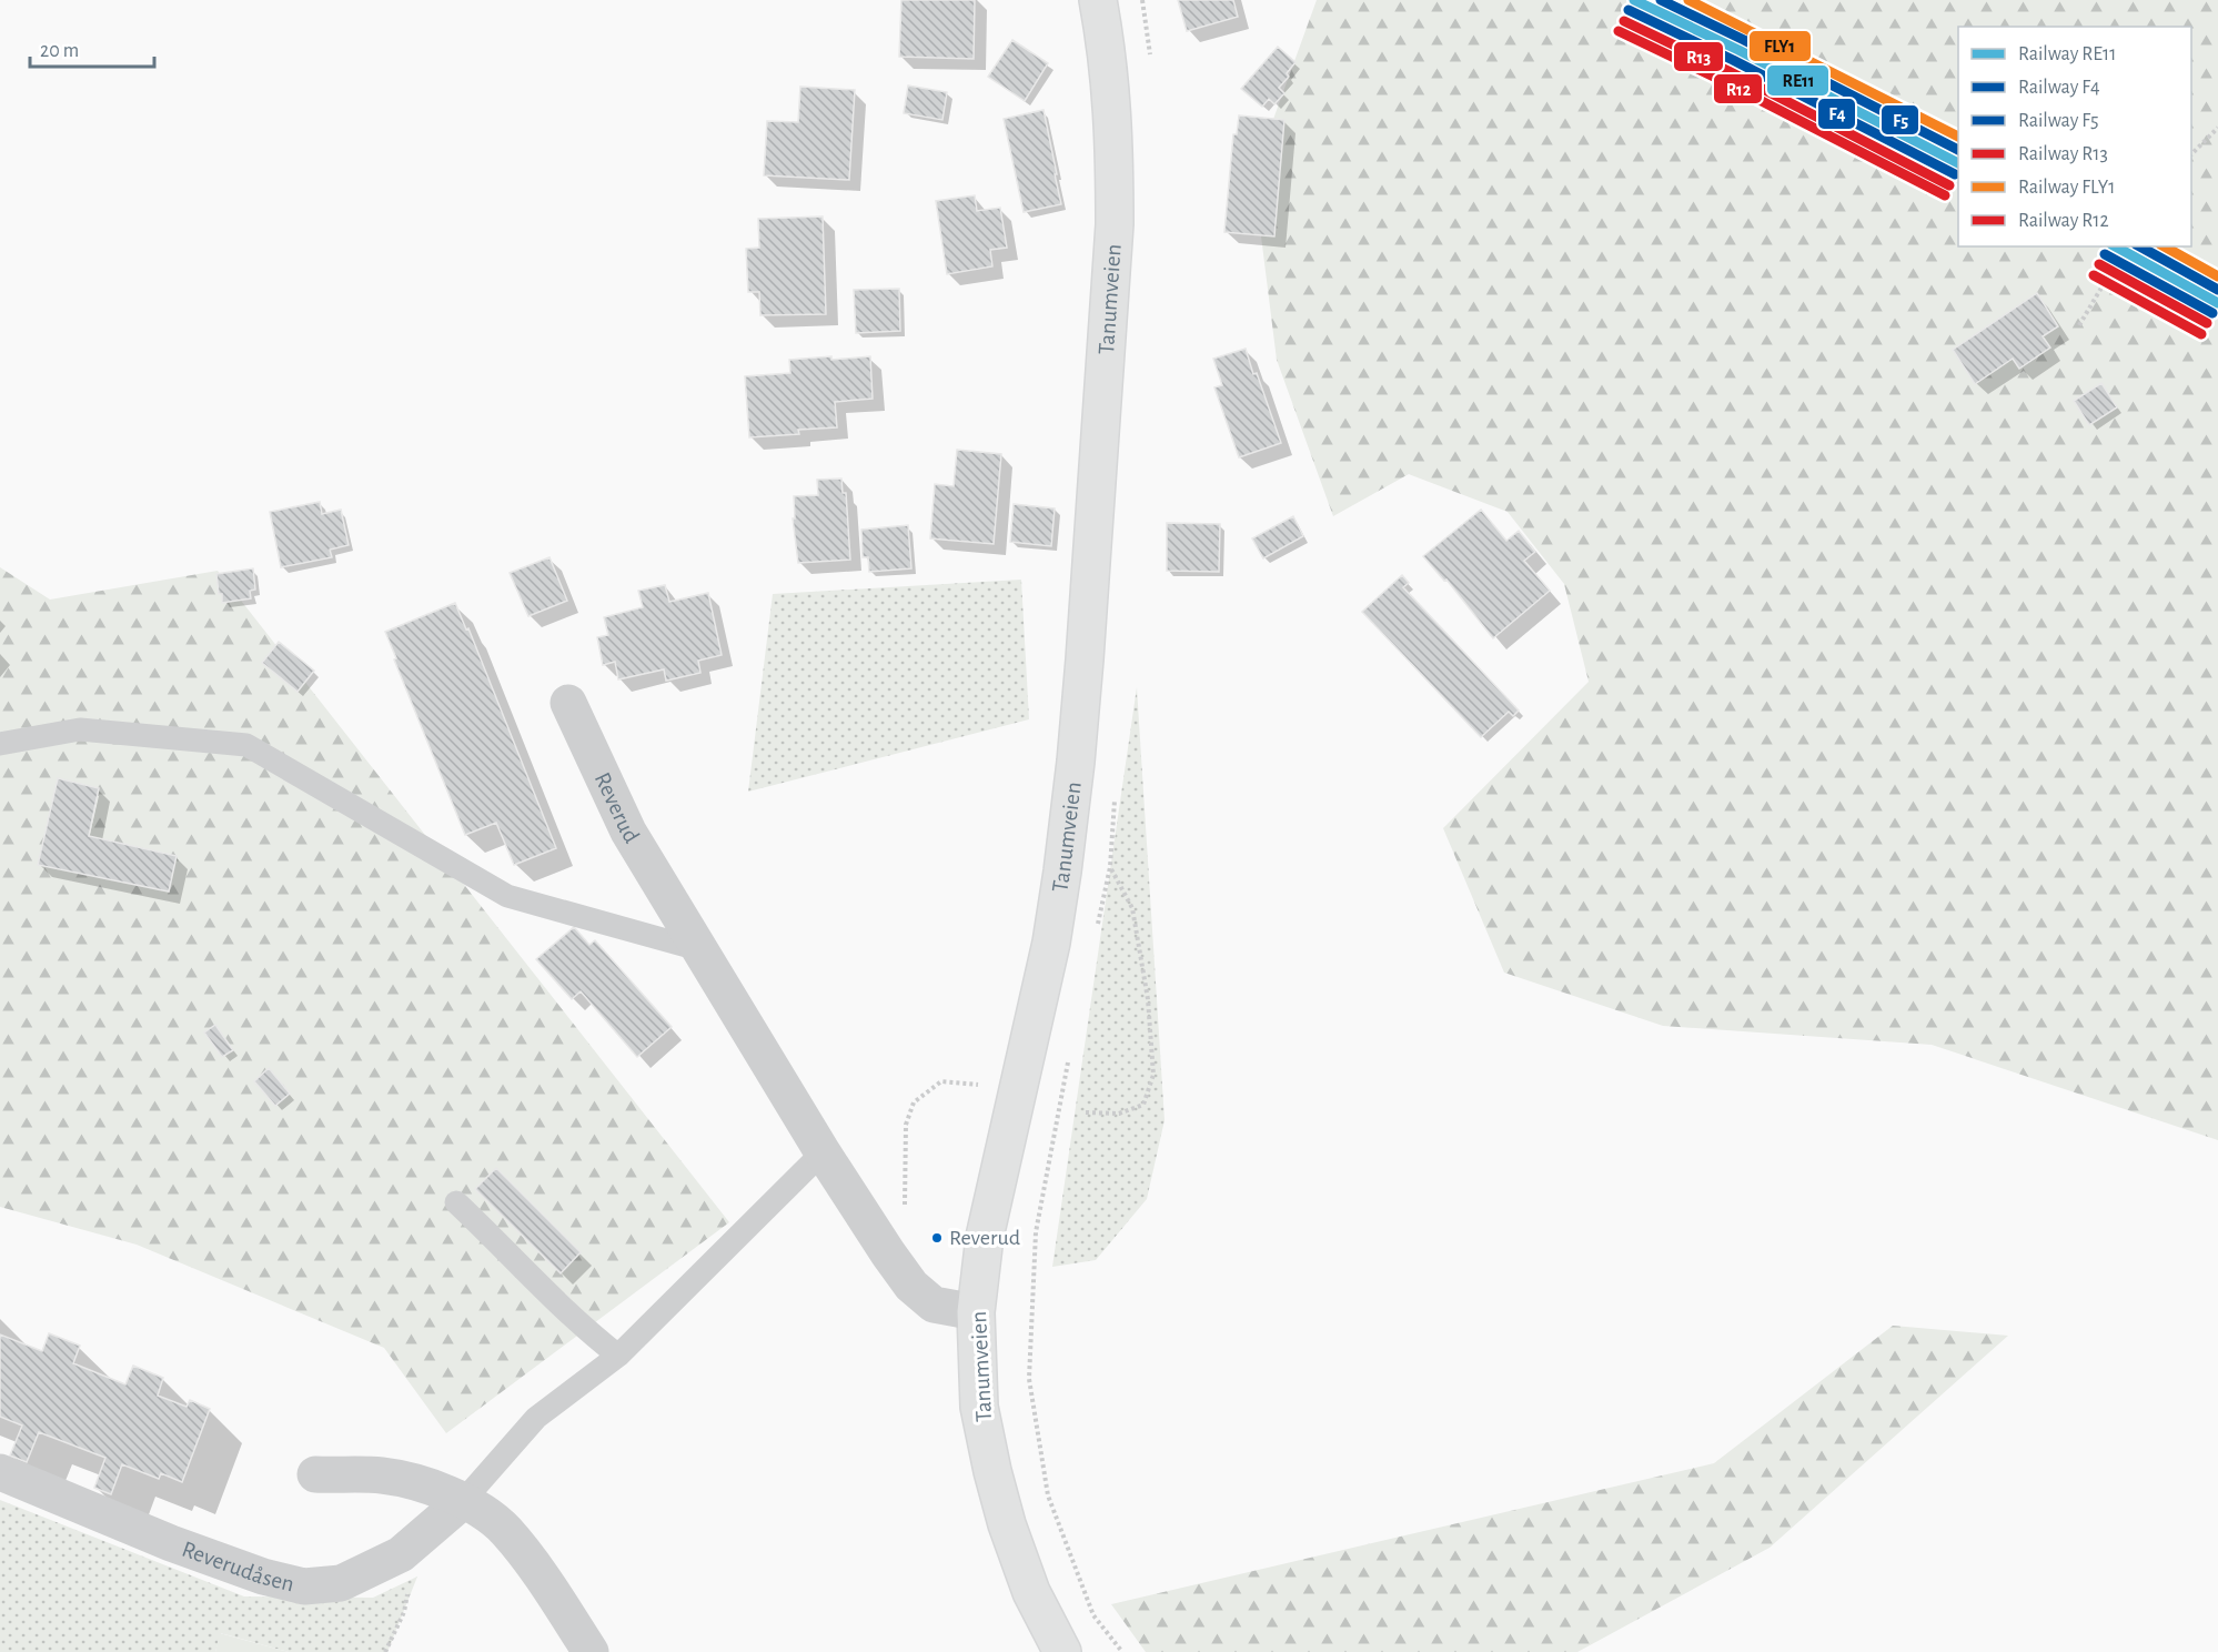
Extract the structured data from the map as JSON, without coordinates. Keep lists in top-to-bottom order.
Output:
{
  "streets": {
    "main road": ["Tanumveien"],
    "street": ["Reverud", "Reverudåsen"]
  },
  "crossings": [
    ["Tanumveien", "Reverud"]
  ],
  "places": ["Reverud"],
  "lines": [
    "rail line RE11",
    "rail line F5",
    "rail line FLY1",
    "rail line F4",
    "rail line R13",
    "rail line R12"
  ],
  "legend": [
    "Railway RE11",
    "Railway F4",
    "Railway F5",
    "Railway R13",
    "Railway FLY1",
    "Railway R12"
  ],
  "scale_bar": "20 m"
}
